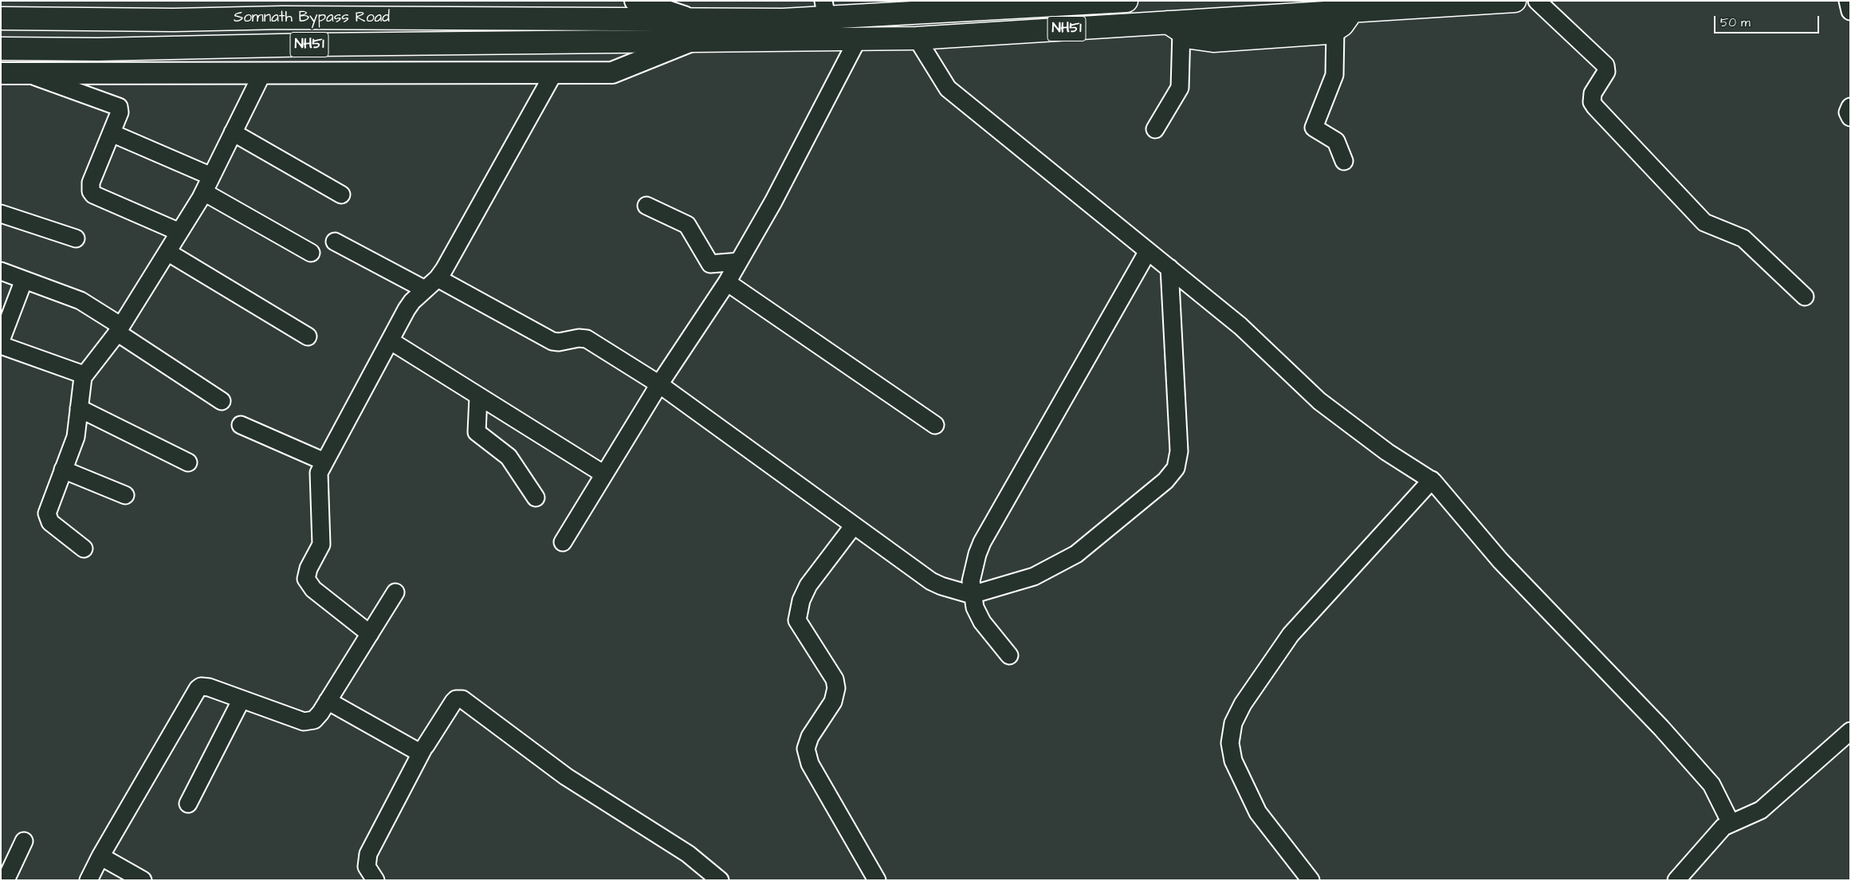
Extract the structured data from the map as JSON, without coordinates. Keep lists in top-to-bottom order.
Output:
{
  "streets": {
    "highway": ["Somnath Bypass Road", "NH51"]
  },
  "crossings": [
    ["Somnath Bypass Road", "NH51"]
  ],
  "scale_bar": "50 m"
}
